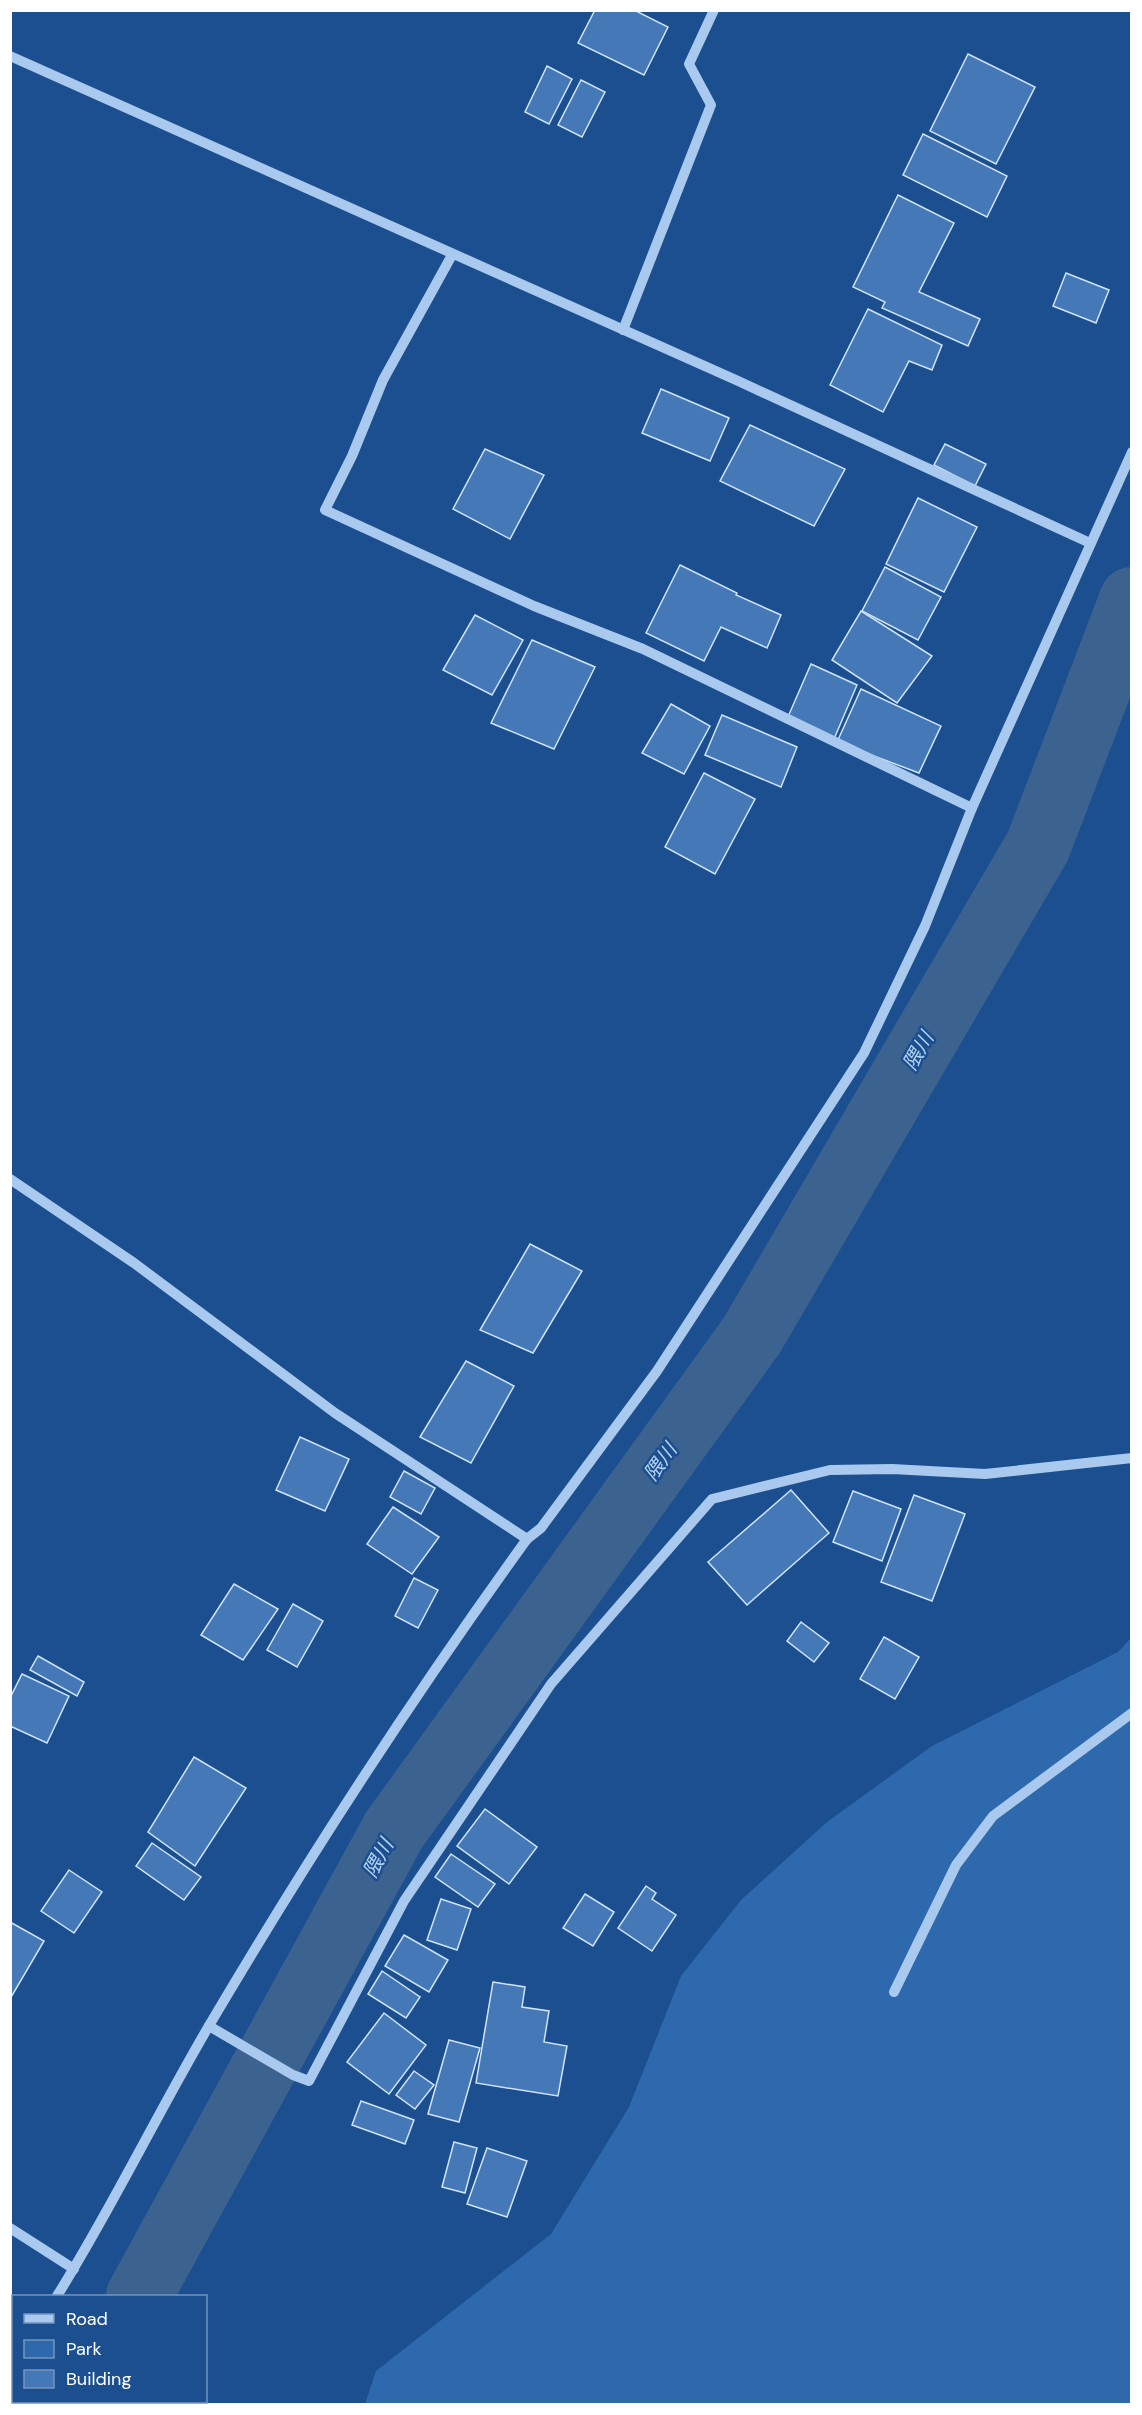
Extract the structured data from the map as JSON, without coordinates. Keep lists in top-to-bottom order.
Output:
{
  "water": ["隈川"],
  "legend": ["Road", "Park", "Building"]
}
